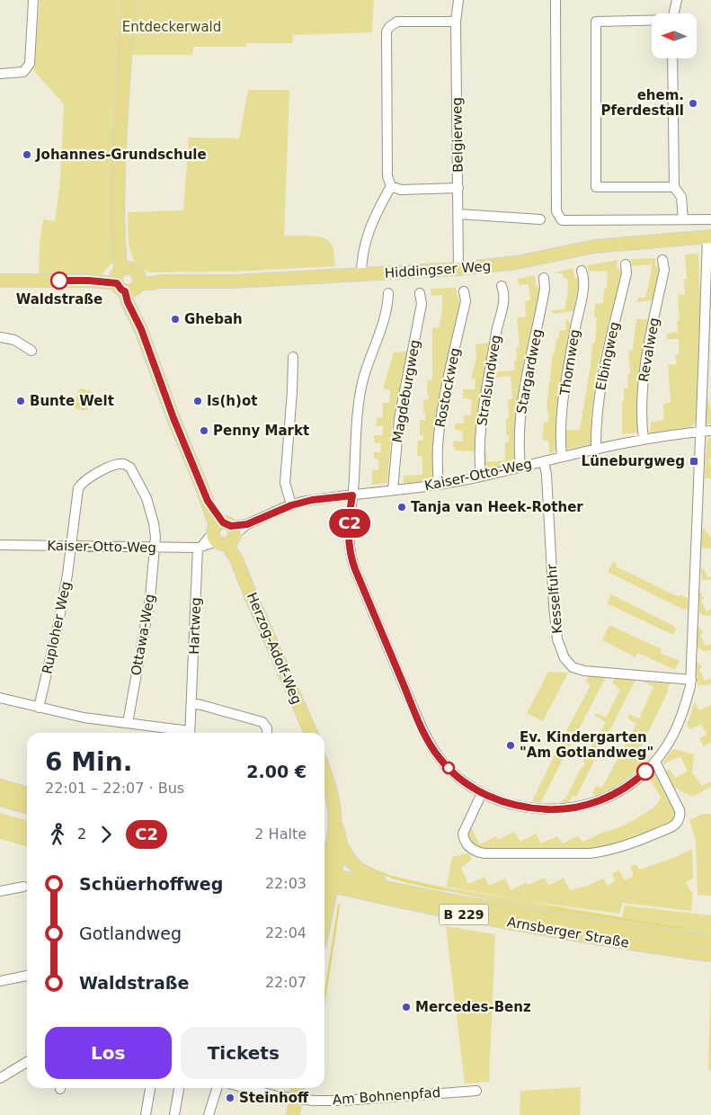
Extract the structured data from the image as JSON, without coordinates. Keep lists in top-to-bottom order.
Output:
{
  "streets": {
    "main road": [
      "Hiddingser Weg",
      "Herzog-Adolf-Weg",
      "B 229",
      "Arnsberger Straße"
    ],
    "street": [
      "Belgierweg",
      "Revalweg",
      "Elbingweg",
      "Thornweg",
      "Stargardweg",
      "Stralsundweg",
      "Rostockweg",
      "Magdeburgweg",
      "Kaiser-Otto-Weg",
      "Kesselfuhr",
      "Hartweg",
      "Ruploher Weg",
      "Ottawa-Weg",
      "Am Bohnenpfad"
    ]
  },
  "crossings": [
    ["Belgierweg", "Hiddingser Weg"],
    ["Hiddingser Weg", "Herzog-Adolf-Weg"],
    ["Revalweg", "Kaiser-Otto-Weg"],
    ["Elbingweg", "Kaiser-Otto-Weg"],
    ["Thornweg", "Kaiser-Otto-Weg"],
    ["Stargardweg", "Kaiser-Otto-Weg"],
    ["Stralsundweg", "Kaiser-Otto-Weg"],
    ["Rostockweg", "Kaiser-Otto-Weg"],
    ["Magdeburgweg", "Kaiser-Otto-Weg"],
    ["Kaiser-Otto-Weg", "Kesselfuhr"],
    ["Kaiser-Otto-Weg", "Hartweg"],
    ["Kaiser-Otto-Weg", "Ruploher Weg"],
    ["Kaiser-Otto-Weg", "Ottawa-Weg"],
    ["Kaiser-Otto-Weg", "Herzog-Adolf-Weg"],
    ["Ruploher Weg", "Ottawa-Weg"]
  ],
  "parks": ["Entdeckerwald"],
  "places": {
    "other": [
      "ehem. Pferdestall",
      "Johannes-Grundschule",
      "Waldstraße",
      "Ghebah",
      "Bunte Welt",
      "Is(h)ot",
      "Penny Markt",
      "Tanja van Heek-Rother",
      "Ev. Kindergarten \"Am Gotlandweg\"",
      "Mercedes-Benz",
      "Steinhoff"
    ],
    "transit": ["Lüneburgweg"]
  },
  "lines": ["bus line C2"],
  "north": "left",
  "page": {
    "on_map": "C2",
    "heading": ["6 Min.", "22:01 – 22:07 · Bus", "2.00 €"],
    "legs": ["2", "C2", "2 Halte"],
    "list": [
      {
        "name": "Schüerhoffweg",
        "value": "22:03"
      },
      {
        "name": "Gotlandweg",
        "value": "22:04"
      },
      {
        "name": "Waldstraße",
        "value": "22:07"
      }
    ],
    "buttons": ["Los", "Tickets"]
  }
}
